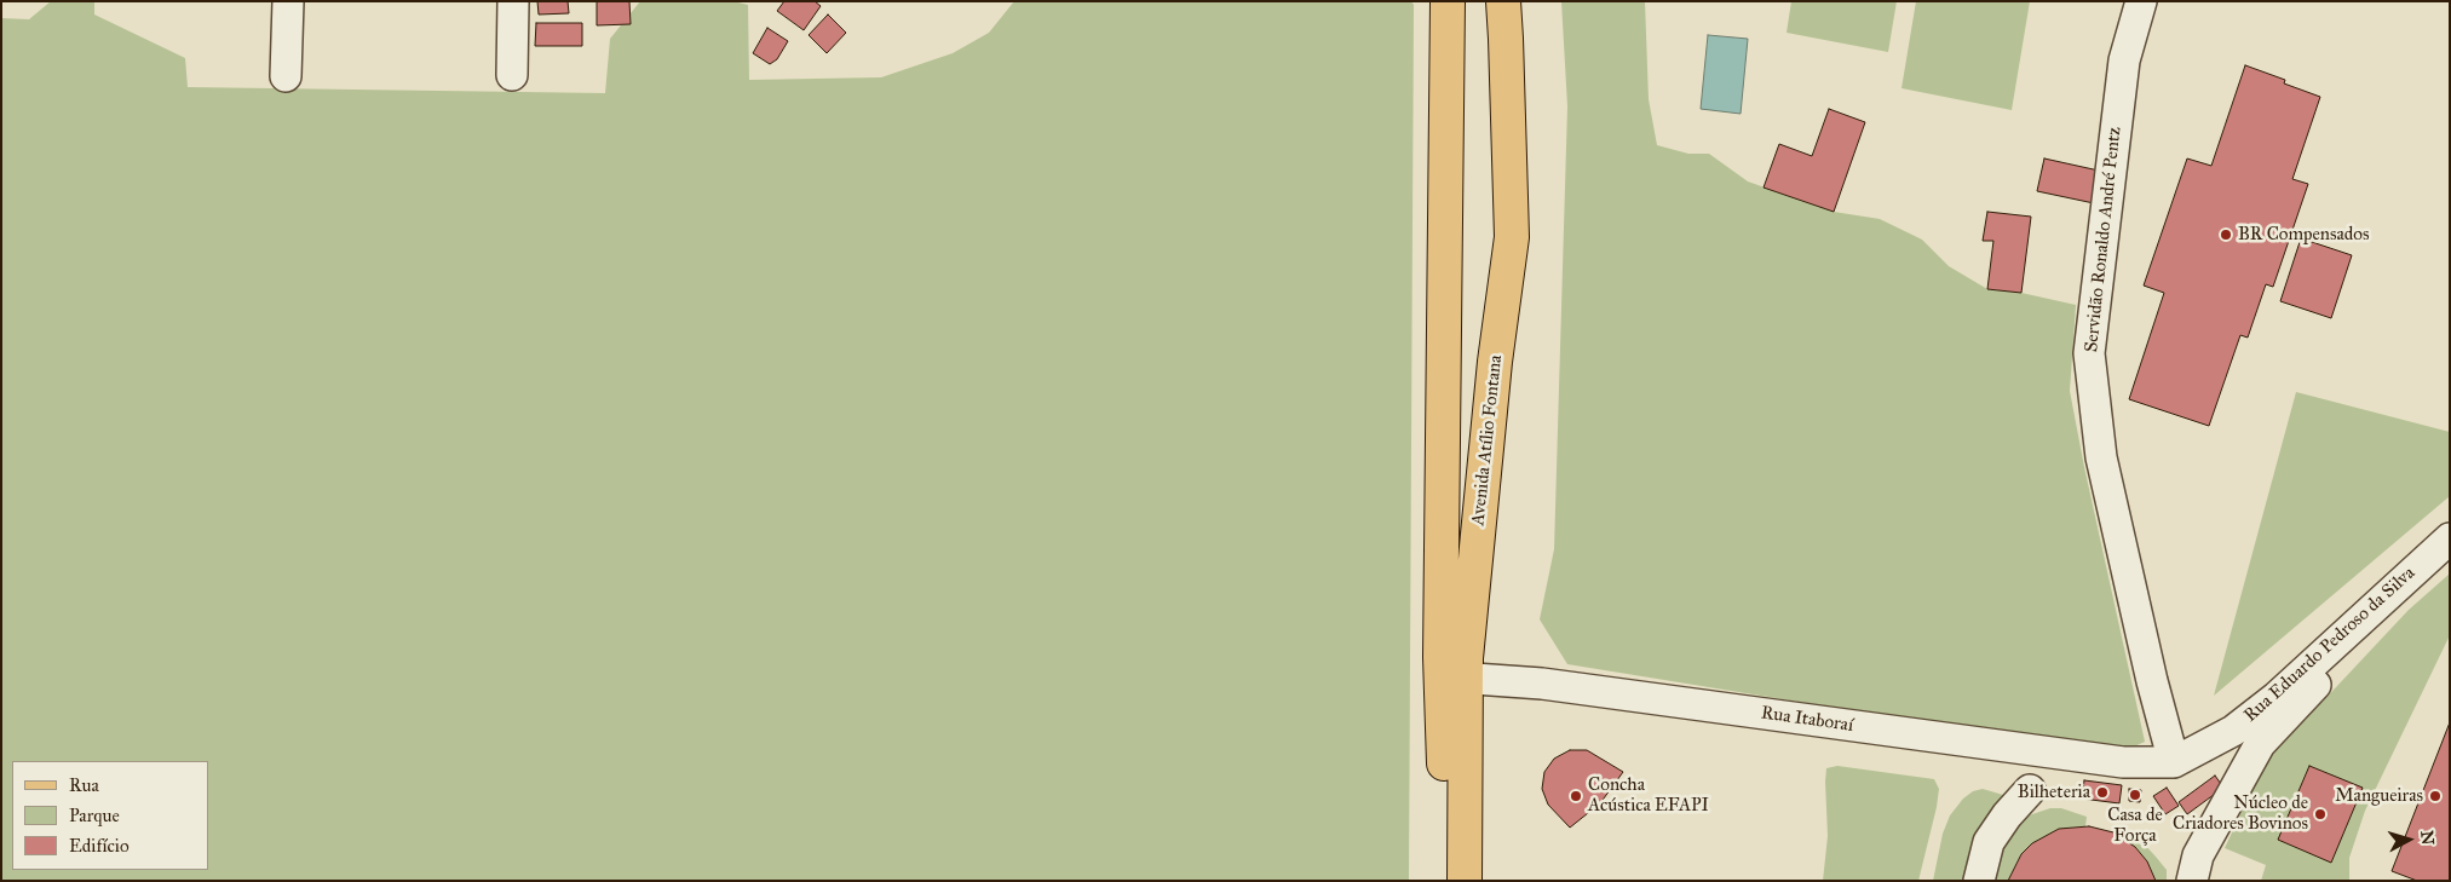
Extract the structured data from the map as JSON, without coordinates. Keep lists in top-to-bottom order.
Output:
{
  "streets": {
    "main road": ["Avenida Atílio Fontana"],
    "street": ["Servidão Ronaldo André Pentz", "Rua Eduardo Pedroso da Silva", "Rua Itaboraí"]
  },
  "crossings": [
    ["Servidão Ronaldo André Pentz", "Rua Eduardo Pedroso da Silva"],
    ["Servidão Ronaldo André Pentz", "Rua Itaboraí"],
    ["Avenida Atílio Fontana", "Rua Itaboraí"],
    ["Rua Eduardo Pedroso da Silva", "Rua Itaboraí"]
  ],
  "places": [
    "BR Compensados",
    "Bilheteria",
    "Casa de Força",
    "Concha Acústica EFAPI",
    "Mangueiras",
    "Núcleo de Criadores Bovinos"
  ],
  "legend": ["Rua", "Parque", "Edifício"],
  "north": "right"
}
